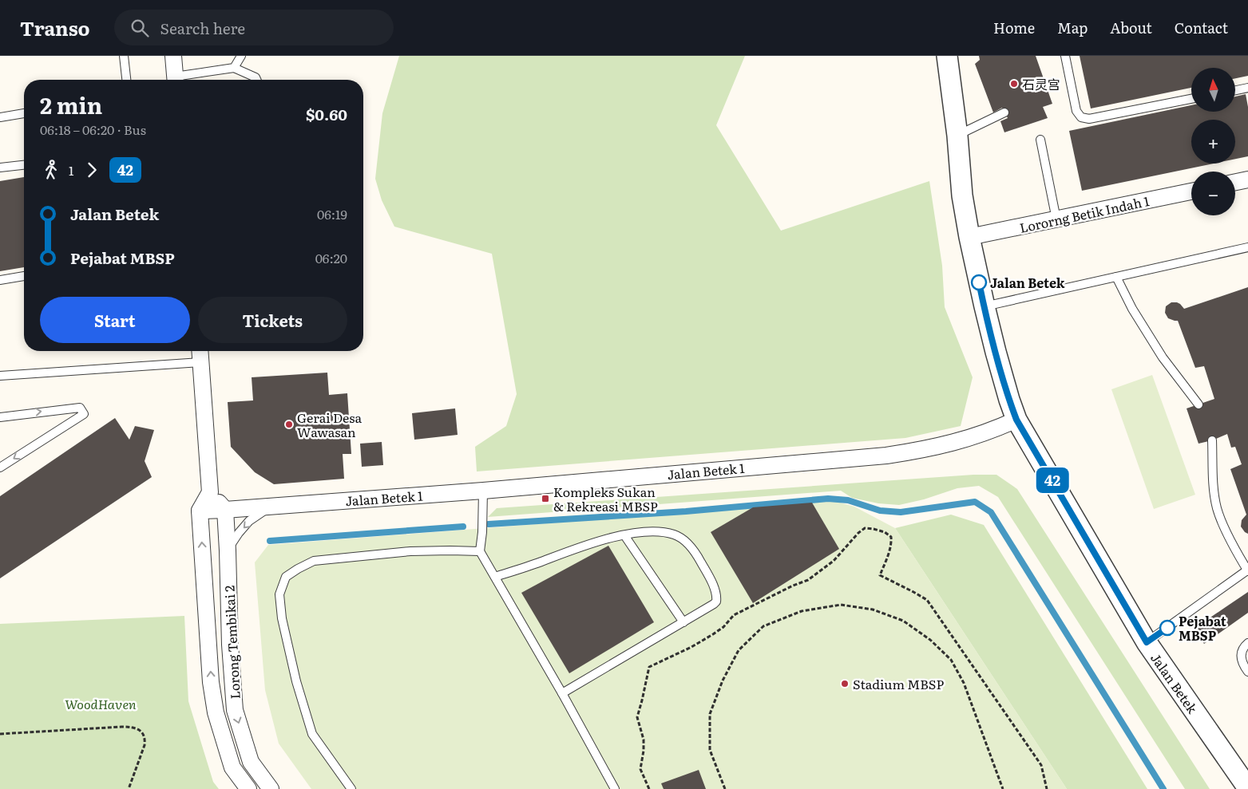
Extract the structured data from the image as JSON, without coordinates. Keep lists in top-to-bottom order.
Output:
{
  "streets": {
    "street": [
      "Lororng Betik Indah 1",
      "Jalan Betek 1",
      "Lorong Tembikai 2",
      "Jalan Betek"
    ]
  },
  "crossings": [
    ["Lororng Betik Indah 1", "Jalan Betek"],
    ["Jalan Betek 1", "Lorong Tembikai 2"],
    ["Jalan Betek 1", "Jalan Betek"]
  ],
  "parks": ["WoodHaven"],
  "places": {
    "other": [
      "石灵宫",
      "Jalan Betek",
      "Gerai Desa Wawasan",
      "Pejabat MBSP",
      "Stadium MBSP"
    ],
    "transit": ["Kompleks Sukan & Rekreasi MBSP"]
  },
  "lines": ["bus line 42"],
  "north": "top",
  "page": {
    "header": "Transo",
    "search": "Search here",
    "nav": [
      "Home",
      "Map",
      "About",
      "Contact"
    ],
    "on_map": "42",
    "map_buttons": ["+", "−"],
    "heading": ["2 min", "06:18 – 06:20 · Bus", "$0.60"],
    "legs": ["1", "42"],
    "list": [
      {
        "name": "Jalan Betek",
        "value": "06:19"
      },
      {
        "name": "Pejabat MBSP",
        "value": "06:20"
      }
    ],
    "buttons": ["Start", "Tickets"]
  }
}
